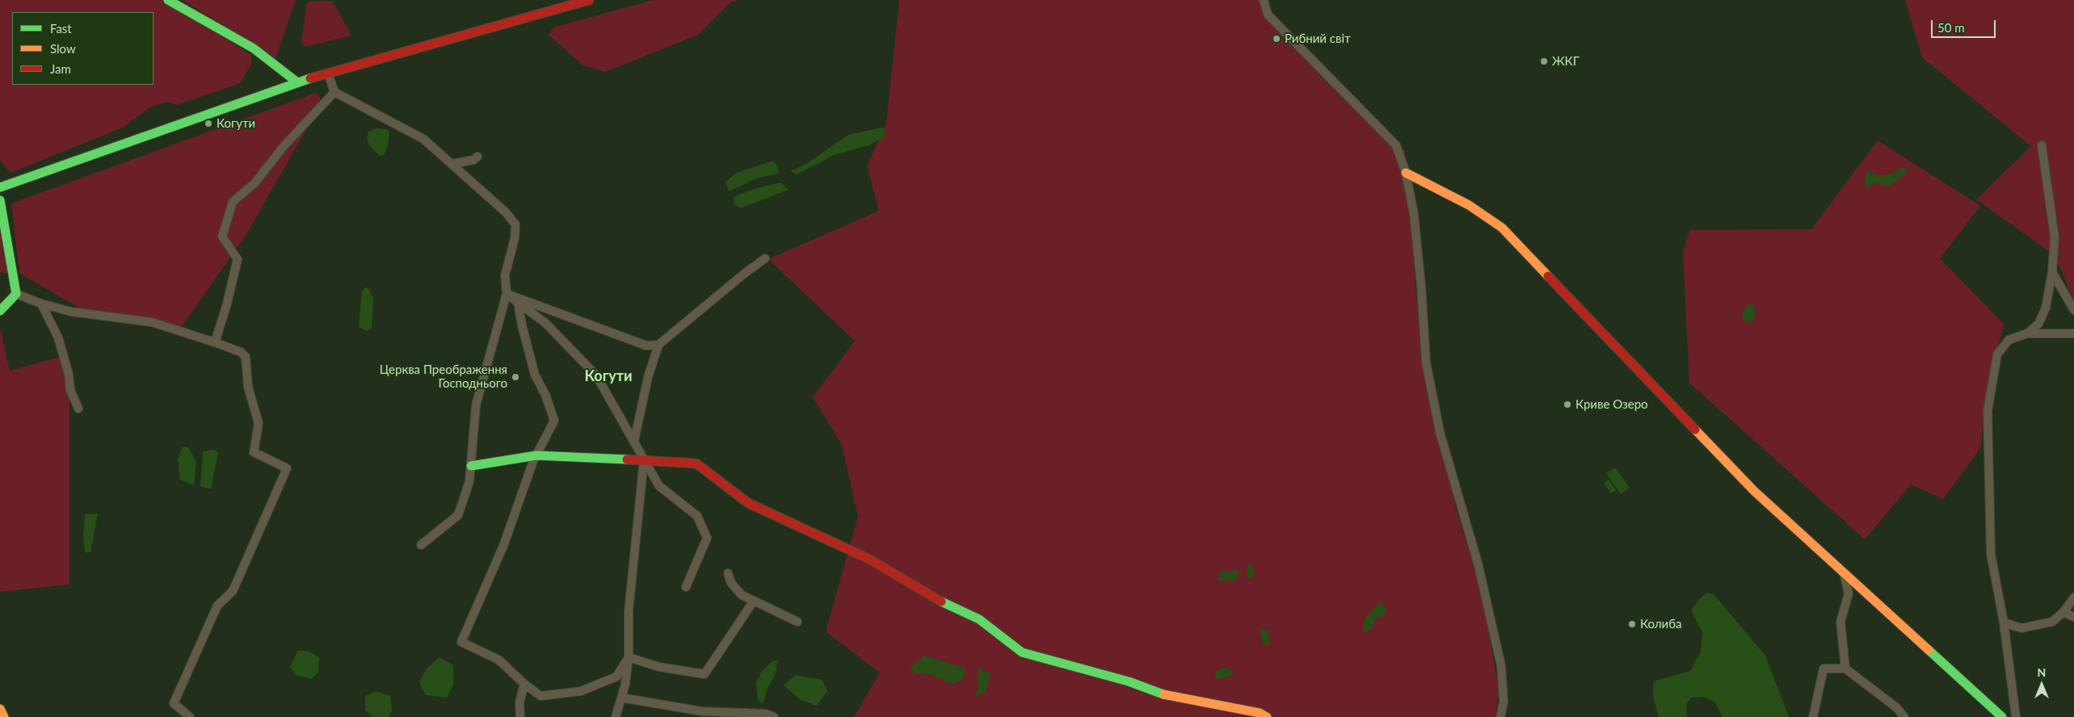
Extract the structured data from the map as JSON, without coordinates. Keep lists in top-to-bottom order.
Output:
{
  "districts": ["Когути"],
  "places": [
    "Рибний світ",
    "ЖКГ",
    "Когути",
    "Церква Преображення Господнього",
    "Криве Озеро",
    "Колиба"
  ],
  "legend": ["Fast", "Slow", "Jam"],
  "scale_bar": "50 m",
  "north": "top"
}
